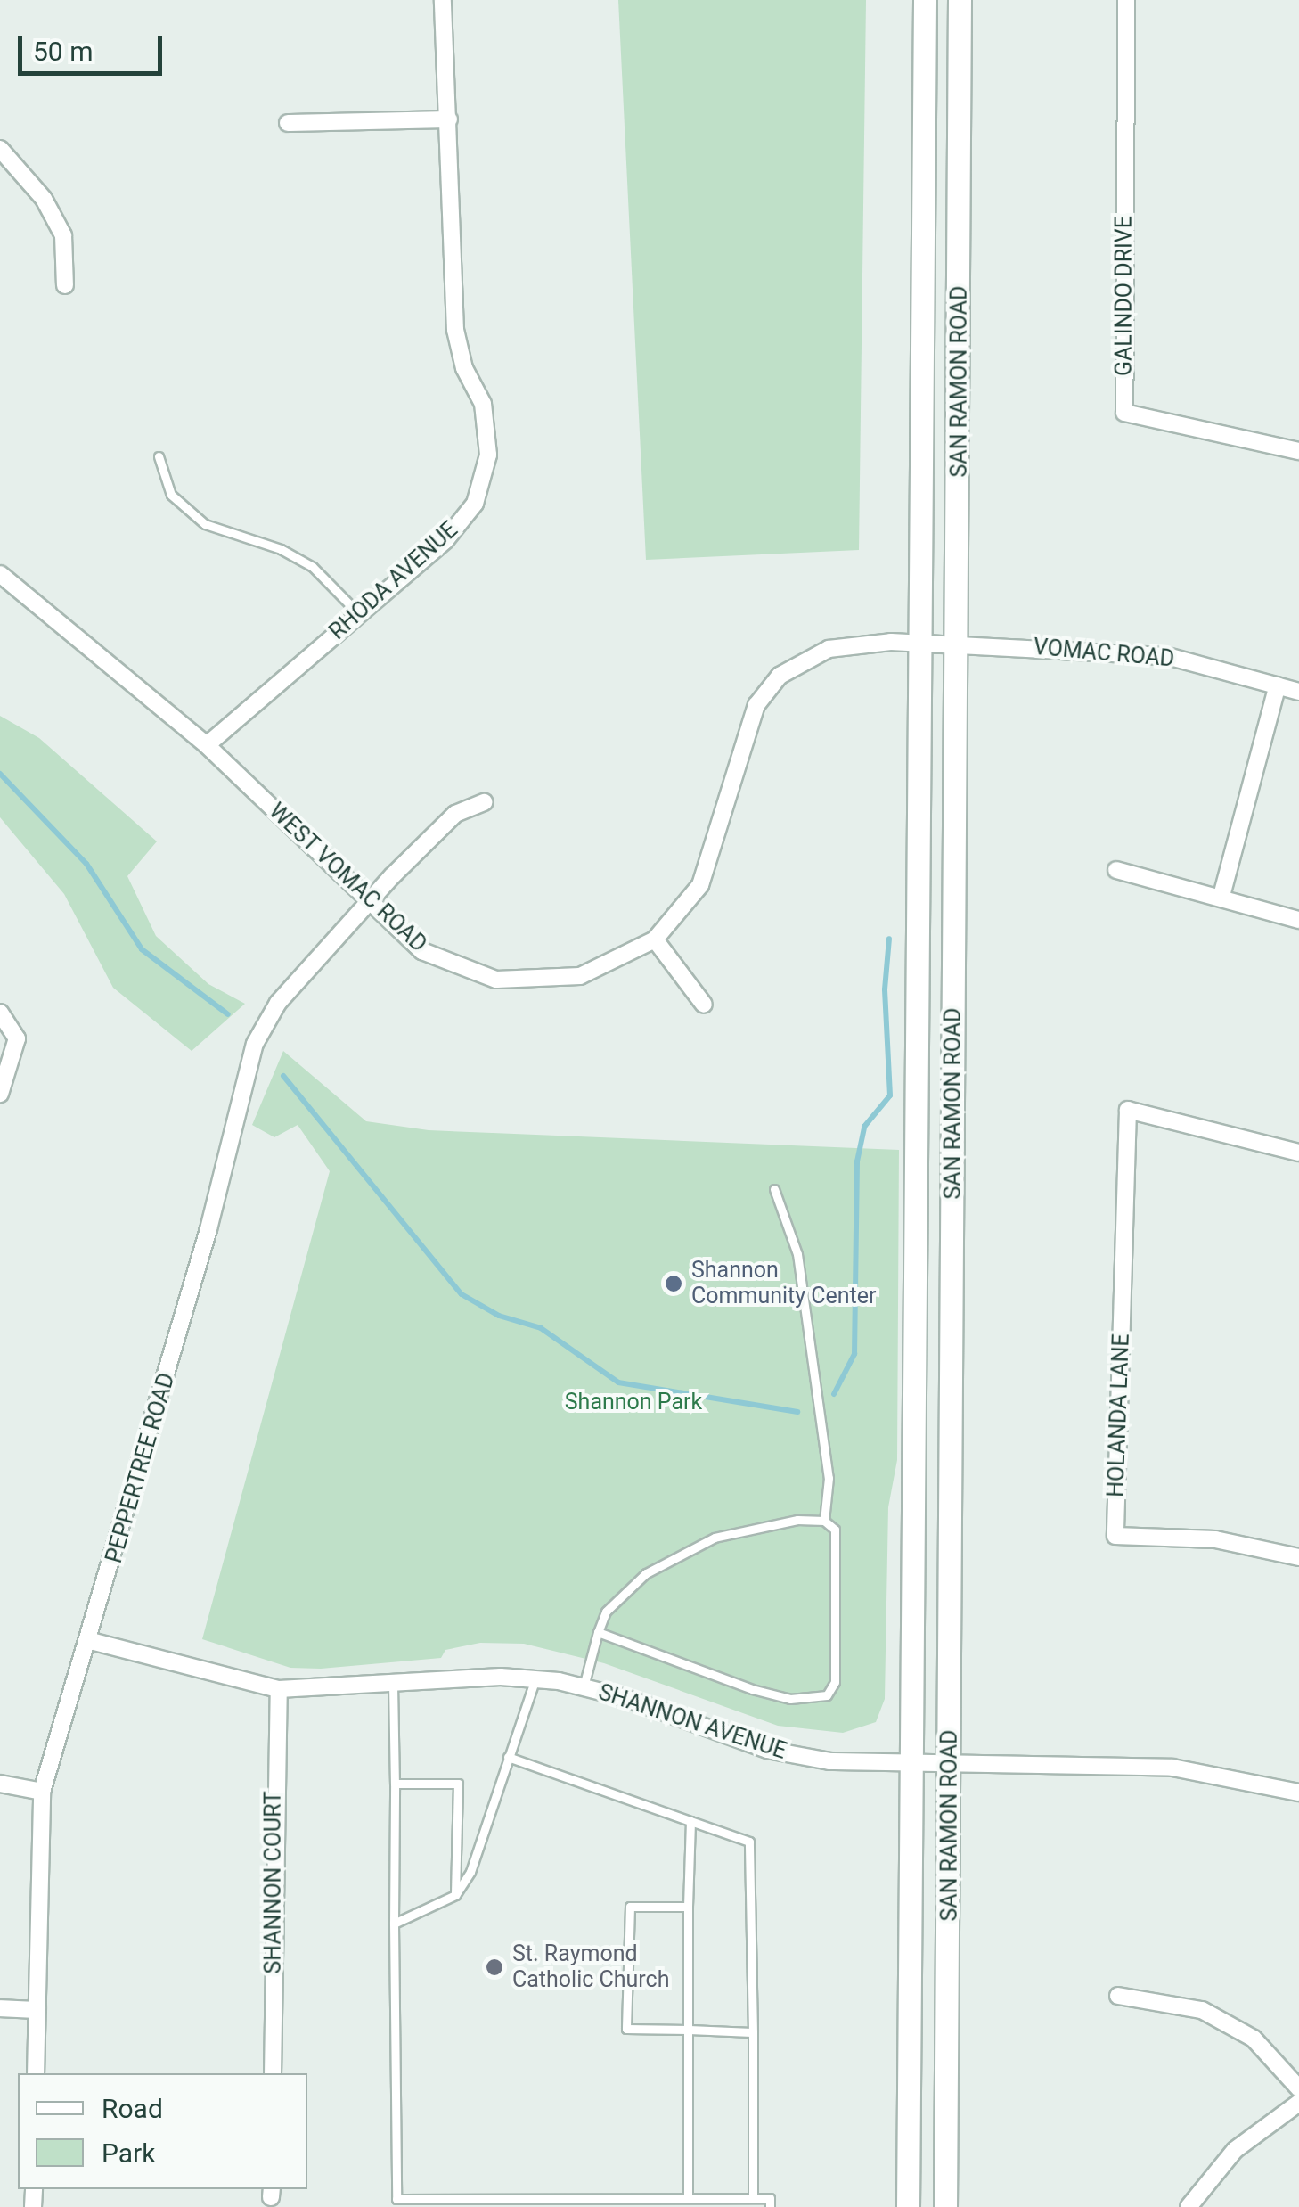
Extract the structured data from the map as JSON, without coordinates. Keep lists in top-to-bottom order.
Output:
{
  "streets": {
    "main road": ["SAN RAMON ROAD"],
    "street": [
      "GALINDO DRIVE",
      "RHODA AVENUE",
      "VOMAC ROAD",
      "WEST VOMAC ROAD",
      "HOLANDA LANE",
      "PEPPERTREE ROAD",
      "SHANNON AVENUE",
      "SHANNON COURT"
    ]
  },
  "crossings": [
    ["SAN RAMON ROAD", "VOMAC ROAD"],
    ["SAN RAMON ROAD", "WEST VOMAC ROAD"],
    ["SAN RAMON ROAD", "SHANNON AVENUE"],
    ["RHODA AVENUE", "WEST VOMAC ROAD"],
    ["VOMAC ROAD", "WEST VOMAC ROAD"],
    ["WEST VOMAC ROAD", "PEPPERTREE ROAD"],
    ["PEPPERTREE ROAD", "SHANNON AVENUE"],
    ["SHANNON AVENUE", "SHANNON COURT"]
  ],
  "parks": ["Shannon Park"],
  "places": ["Shannon Community Center", "St. Raymond Catholic Church"],
  "legend": ["Road", "Park"],
  "scale_bar": "50 m"
}
